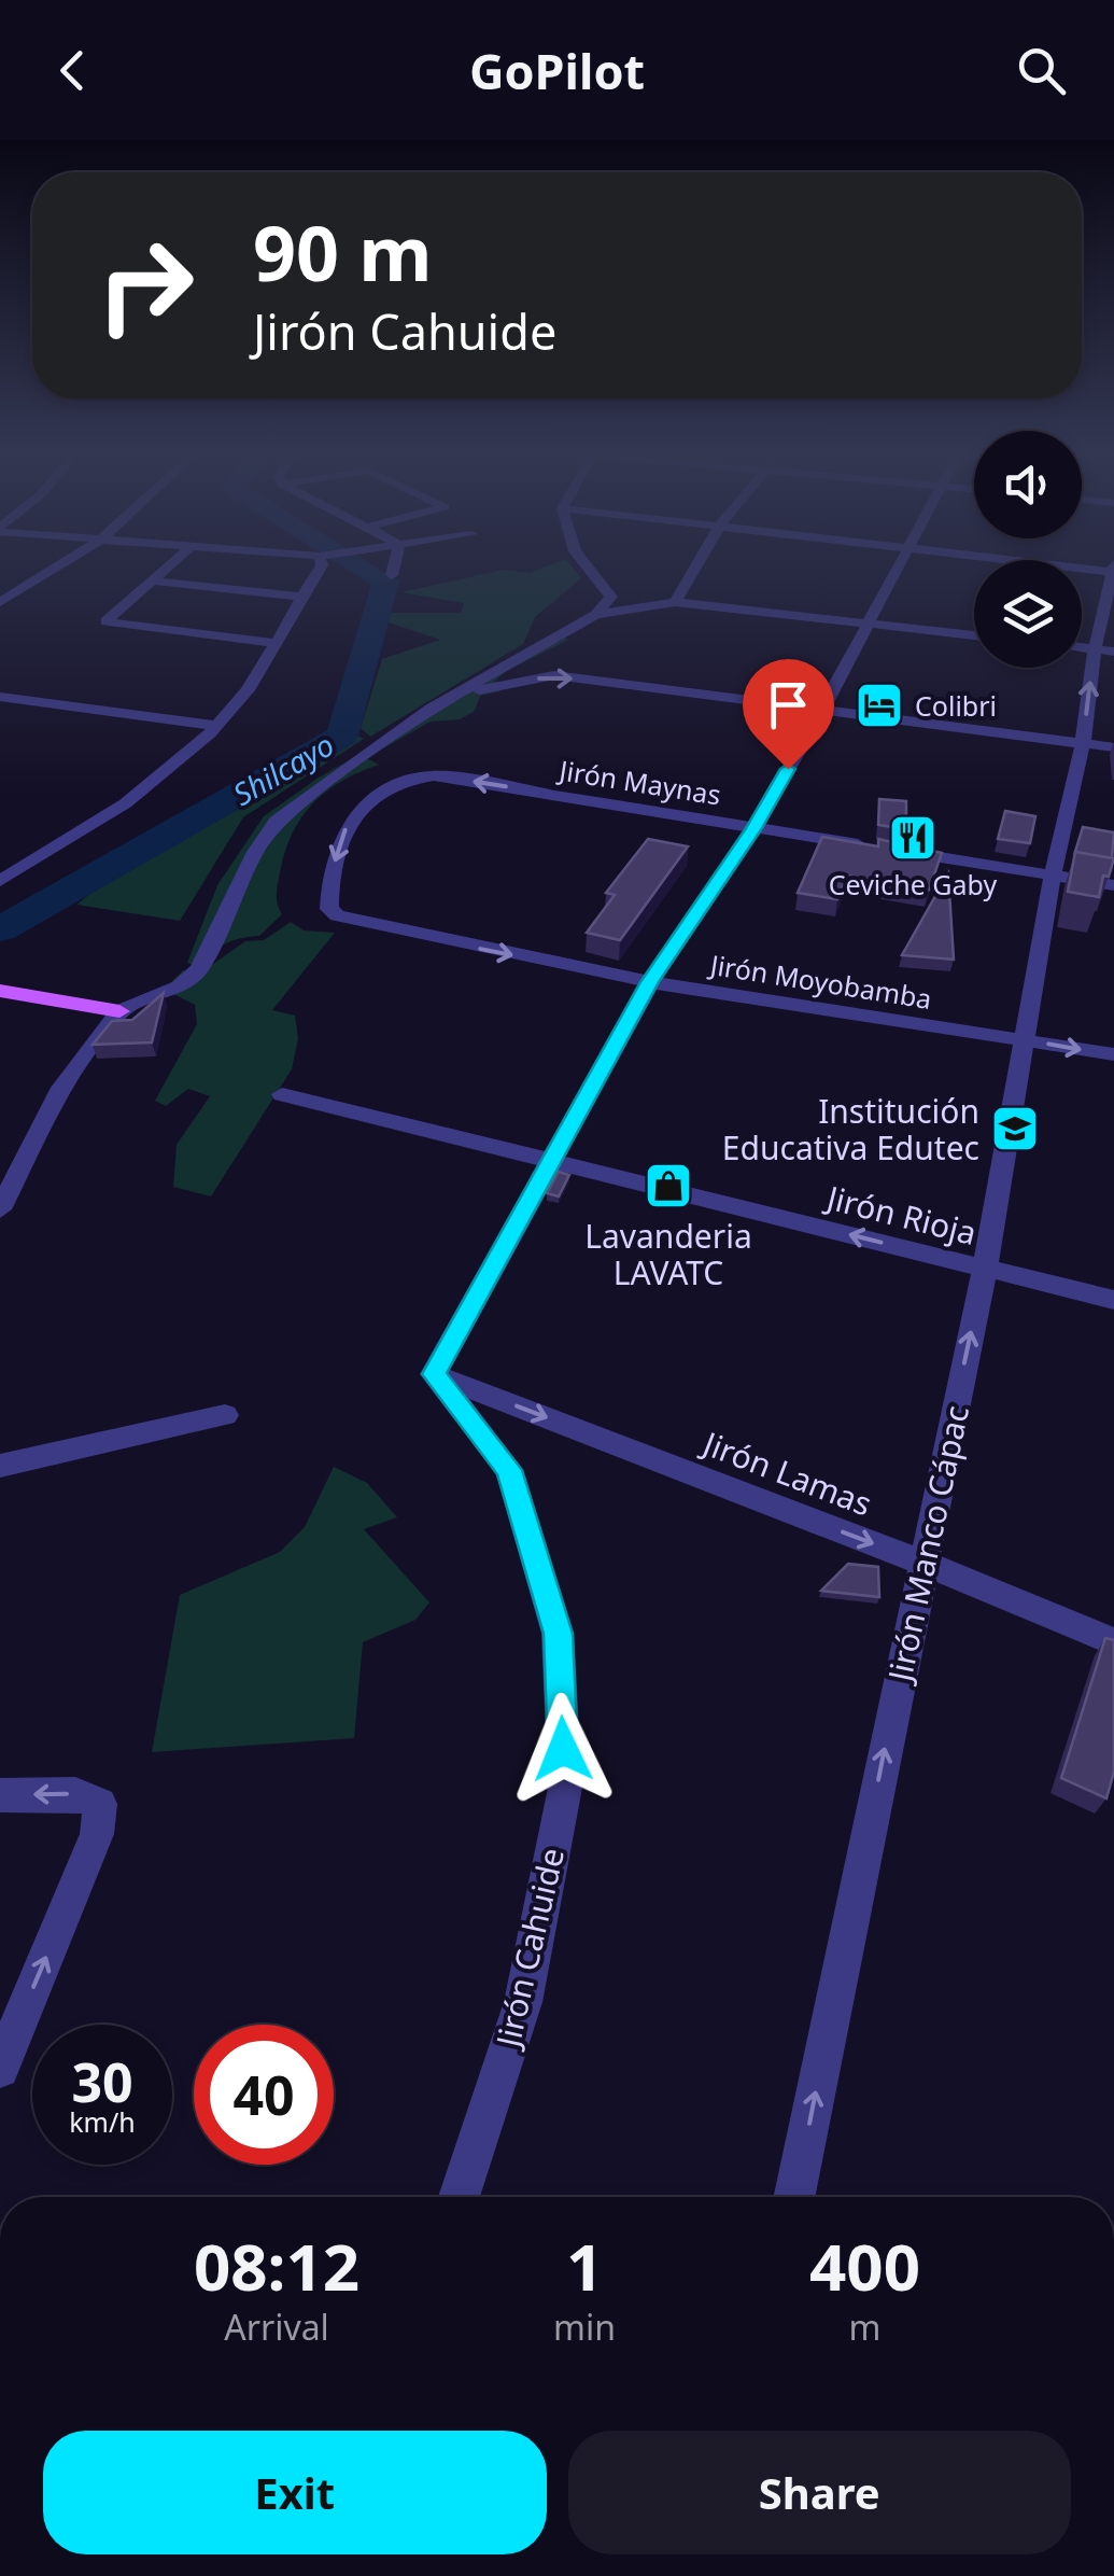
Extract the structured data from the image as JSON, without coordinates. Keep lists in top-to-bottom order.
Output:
{
  "streets": {
    "street": [
      "Jirón Maynas",
      "Jirón Moyobamba",
      "Jirón Rioja",
      "Jirón Lamas",
      "Jirón Manco Cápac",
      "Jirón Cahuide"
    ]
  },
  "crossings": [
    ["Jirón Maynas", "Jirón Moyobamba"],
    ["Jirón Moyobamba", "Jirón Manco Cápac"],
    ["Jirón Rioja", "Jirón Manco Cápac"],
    ["Jirón Lamas", "Jirón Manco Cápac"],
    ["Jirón Lamas", "Jirón Cahuide"]
  ],
  "one_way": ["Jirón Rioja", "Jirón Lamas", "Jirón Manco Cápac"],
  "water": ["Shilcayo"],
  "places": {
    "hotel": ["Colibri"],
    "restaurant": ["Ceviche Gaby"],
    "school or university": ["Institución Educativa Edutec"],
    "shop": ["Lavanderia LAVATC"]
  },
  "page": {
    "header": "GoPilot",
    "turn": ["90 m", "Jirón Cahuide"],
    "speed": "30 km/h",
    "limit": "40",
    "eta": [
      "08:12",
      "Arrival",
      "1",
      "min",
      "400",
      "m"
    ],
    "buttons": ["Exit", "Share"]
  }
}
